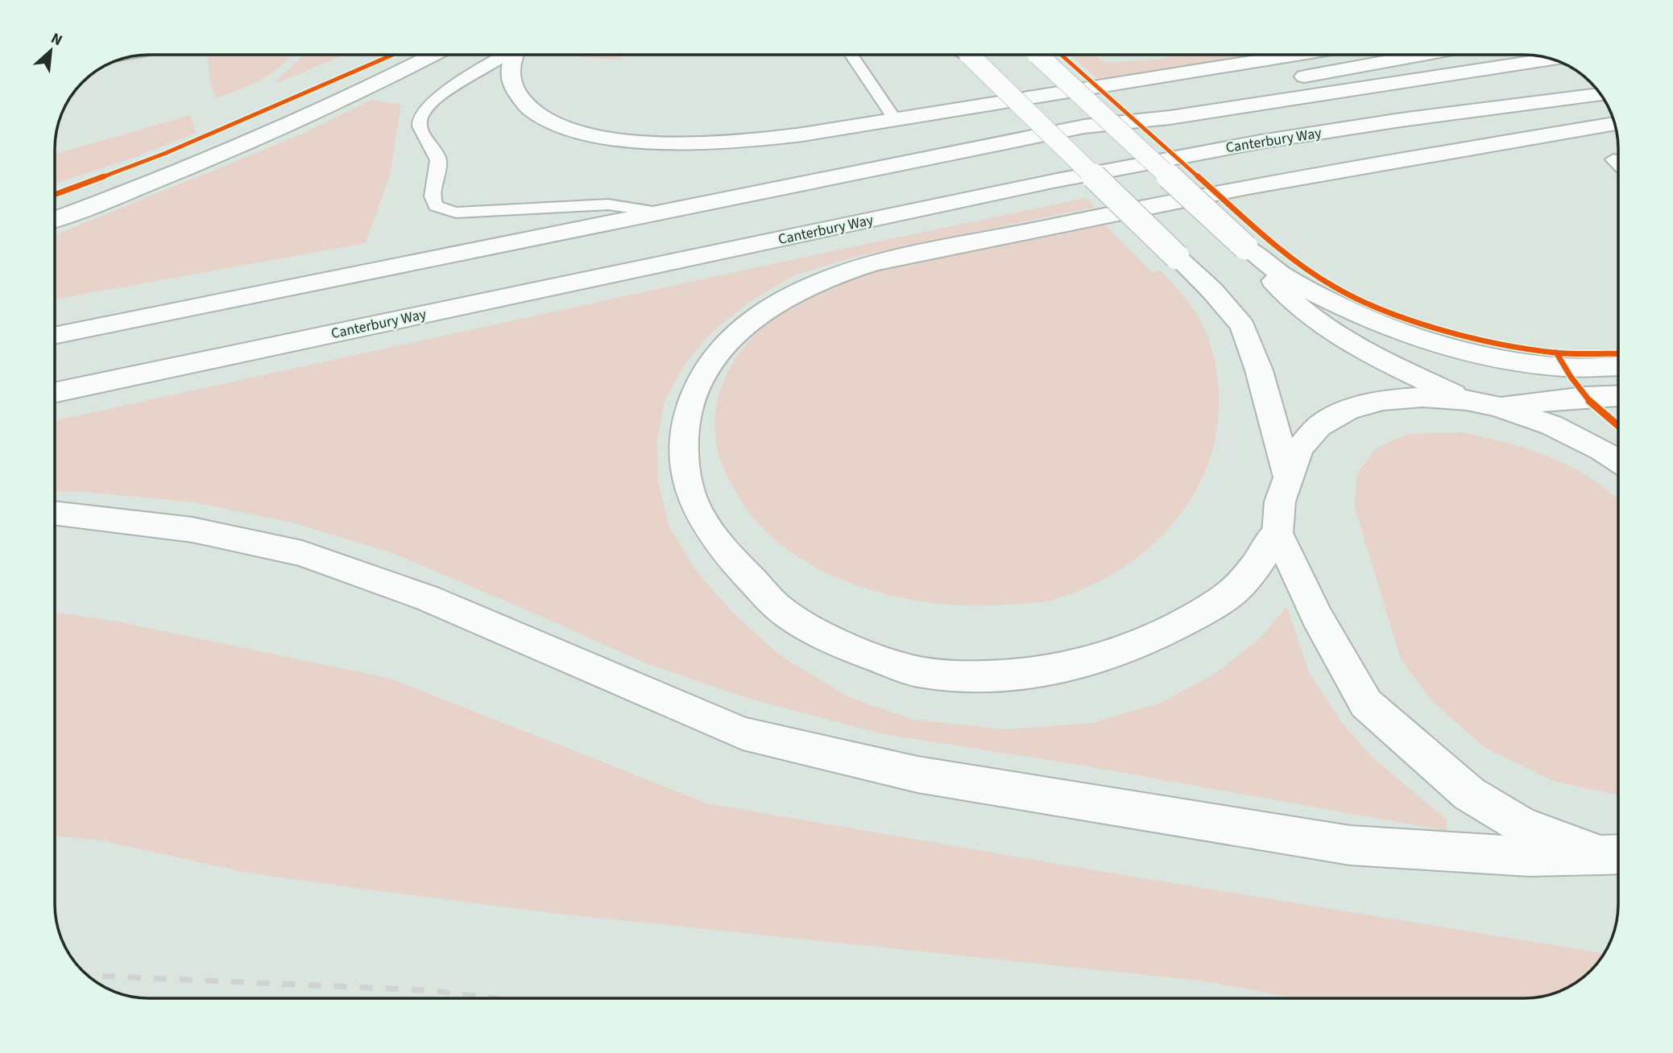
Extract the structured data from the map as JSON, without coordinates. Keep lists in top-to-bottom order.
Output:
{
  "streets": {
    "main road": ["Canterbury Way"]
  },
  "north": "top right"
}
